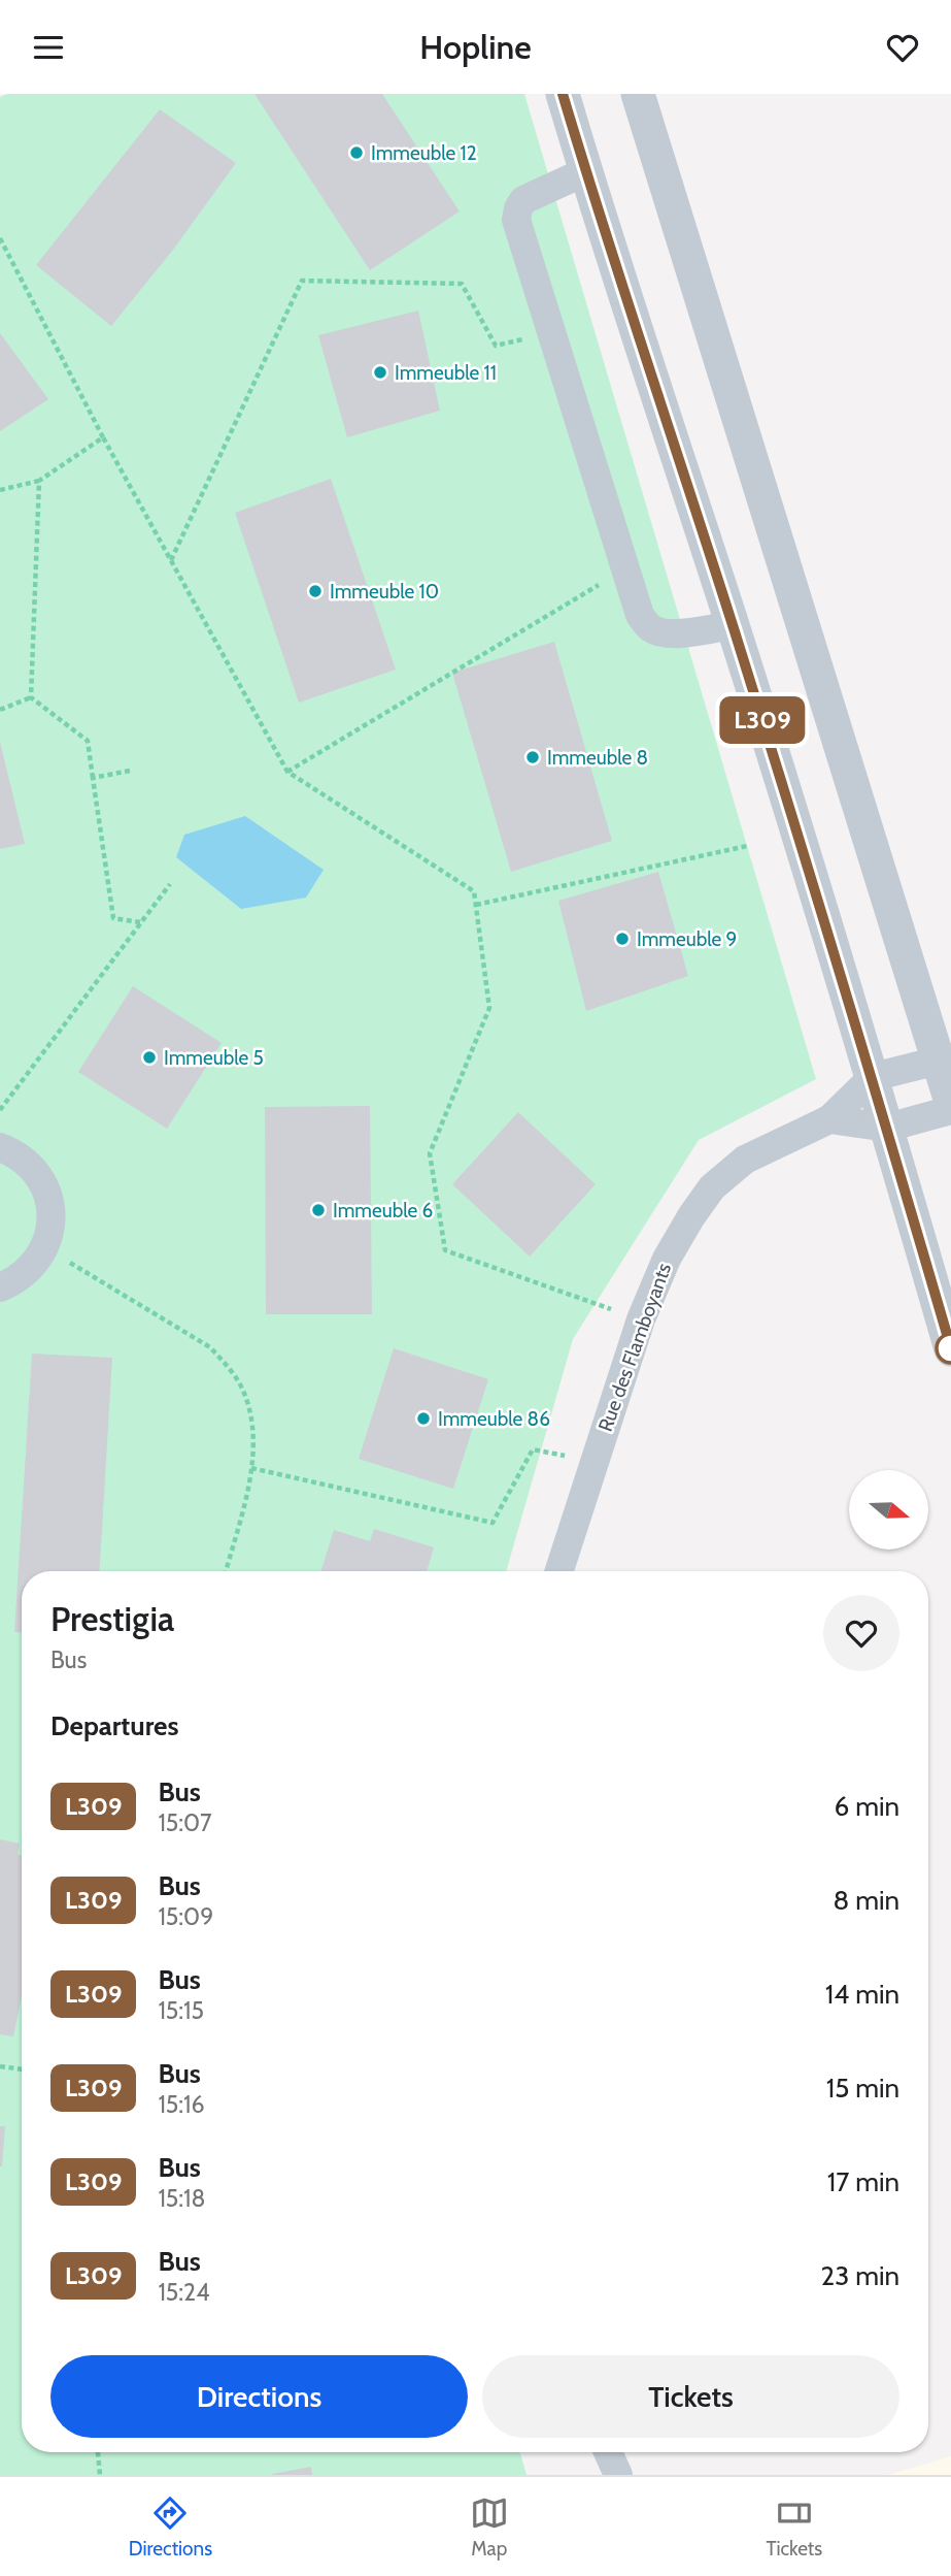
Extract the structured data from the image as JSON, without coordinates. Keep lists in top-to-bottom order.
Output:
{
  "streets": {
    "street": ["Rue des Flamboyants"]
  },
  "places": [
    "Immeuble 12",
    "Immeuble 11",
    "Immeuble 10",
    "Immeuble 8",
    "Immeuble 9",
    "Immeuble 5",
    "Immeuble 6",
    "Immeuble 86"
  ],
  "lines": ["bus line L309"],
  "north": "right",
  "page": {
    "header": "Hopline",
    "on_map": "L309",
    "heading": [
      ["Prestigia", "Bus"],
      "Departures"
    ],
    "list": [
      {
        "mark": "L309",
        "name": "Bus",
        "note": "15:07",
        "value": "6 min"
      },
      {
        "mark": "L309",
        "name": "Bus",
        "note": "15:09",
        "value": "8 min"
      },
      {
        "mark": "L309",
        "name": "Bus",
        "note": "15:15",
        "value": "14 min"
      },
      {
        "mark": "L309",
        "name": "Bus",
        "note": "15:16",
        "value": "15 min"
      },
      {
        "mark": "L309",
        "name": "Bus",
        "note": "15:18",
        "value": "17 min"
      },
      {
        "mark": "L309",
        "name": "Bus",
        "note": "15:24",
        "value": "23 min"
      }
    ],
    "buttons": ["Directions", "Tickets"],
    "tabs": ["Directions", "Map", "Tickets"]
  }
}
